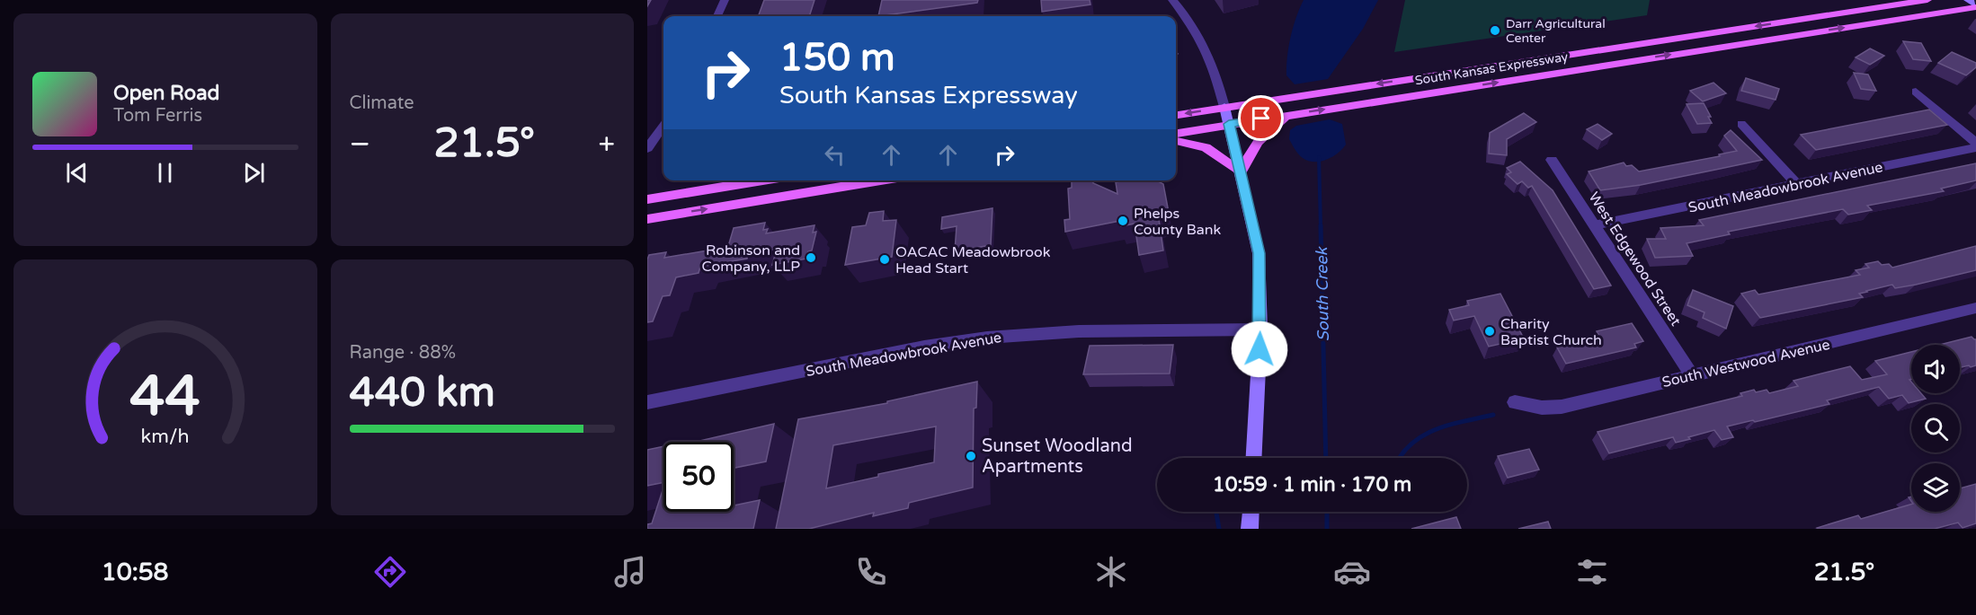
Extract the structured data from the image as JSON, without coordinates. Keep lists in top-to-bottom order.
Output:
{
  "streets": {
    "main road": ["South Kansas Expressway"],
    "street": ["South Meadowbrook Avenue", "West Edgewood Street", "South Westwood Avenue"]
  },
  "crossings": [
    ["South Meadowbrook Avenue", "West Edgewood Street"],
    ["West Edgewood Street", "South Westwood Avenue"]
  ],
  "water": ["South Creek"],
  "places": [
    "Darr Agricultural Center",
    "Phelps County Bank",
    "Robinson and Company, LLP",
    "OACAC Meadowbrook Head Start",
    "Charity Baptist Church",
    "Sunset Woodland Apartments"
  ],
  "page": {
    "tile": [
      "Climate",
      ["Range · 88%", "440 km"]
    ],
    "turn": ["150 m", "South Kansas Expressway"],
    "song": ["Open Road", "Tom Ferris"],
    "heat": ["−", "21.5°", "+"],
    "limit": "50",
    "trip": "10:59 · 1 min · 170 m",
    "tabs": ["10:58", "21.5°"],
    "gauge": ["44", "km/h"]
  }
}
